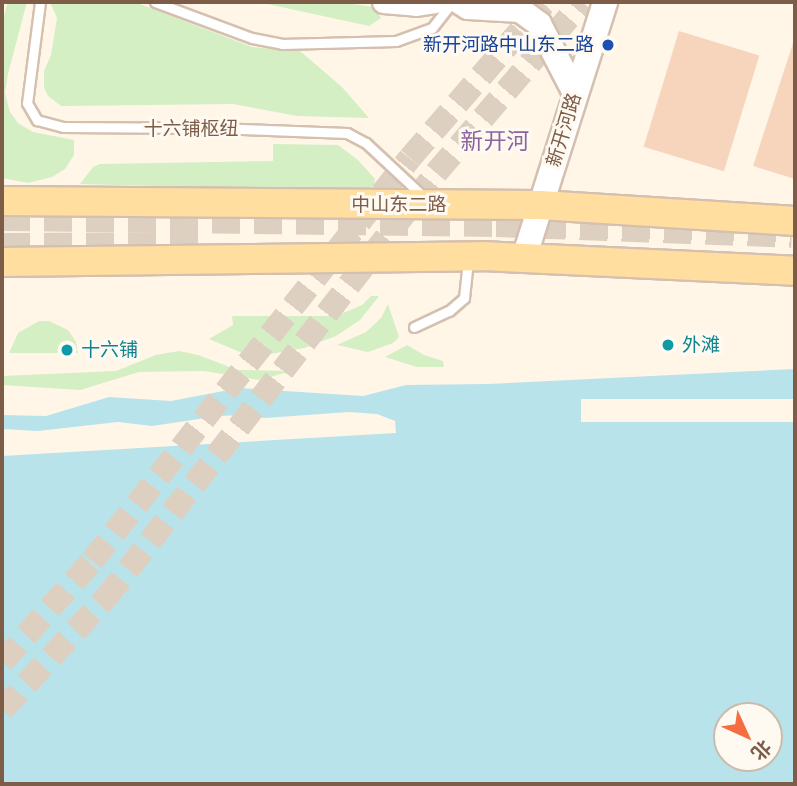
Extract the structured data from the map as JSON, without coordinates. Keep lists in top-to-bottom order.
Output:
{
  "streets": {
    "main road": ["新开河路", "中山东二路"],
    "lane": ["十六铺枢纽"]
  },
  "crossings": [
    ["十六铺枢纽", "中山东二路"],
    ["新开河路", "中山东二路"]
  ],
  "districts": ["新开河"],
  "places": ["新开河路中山东二路", "外滩", "十六铺"],
  "north": "bottom right"
}
